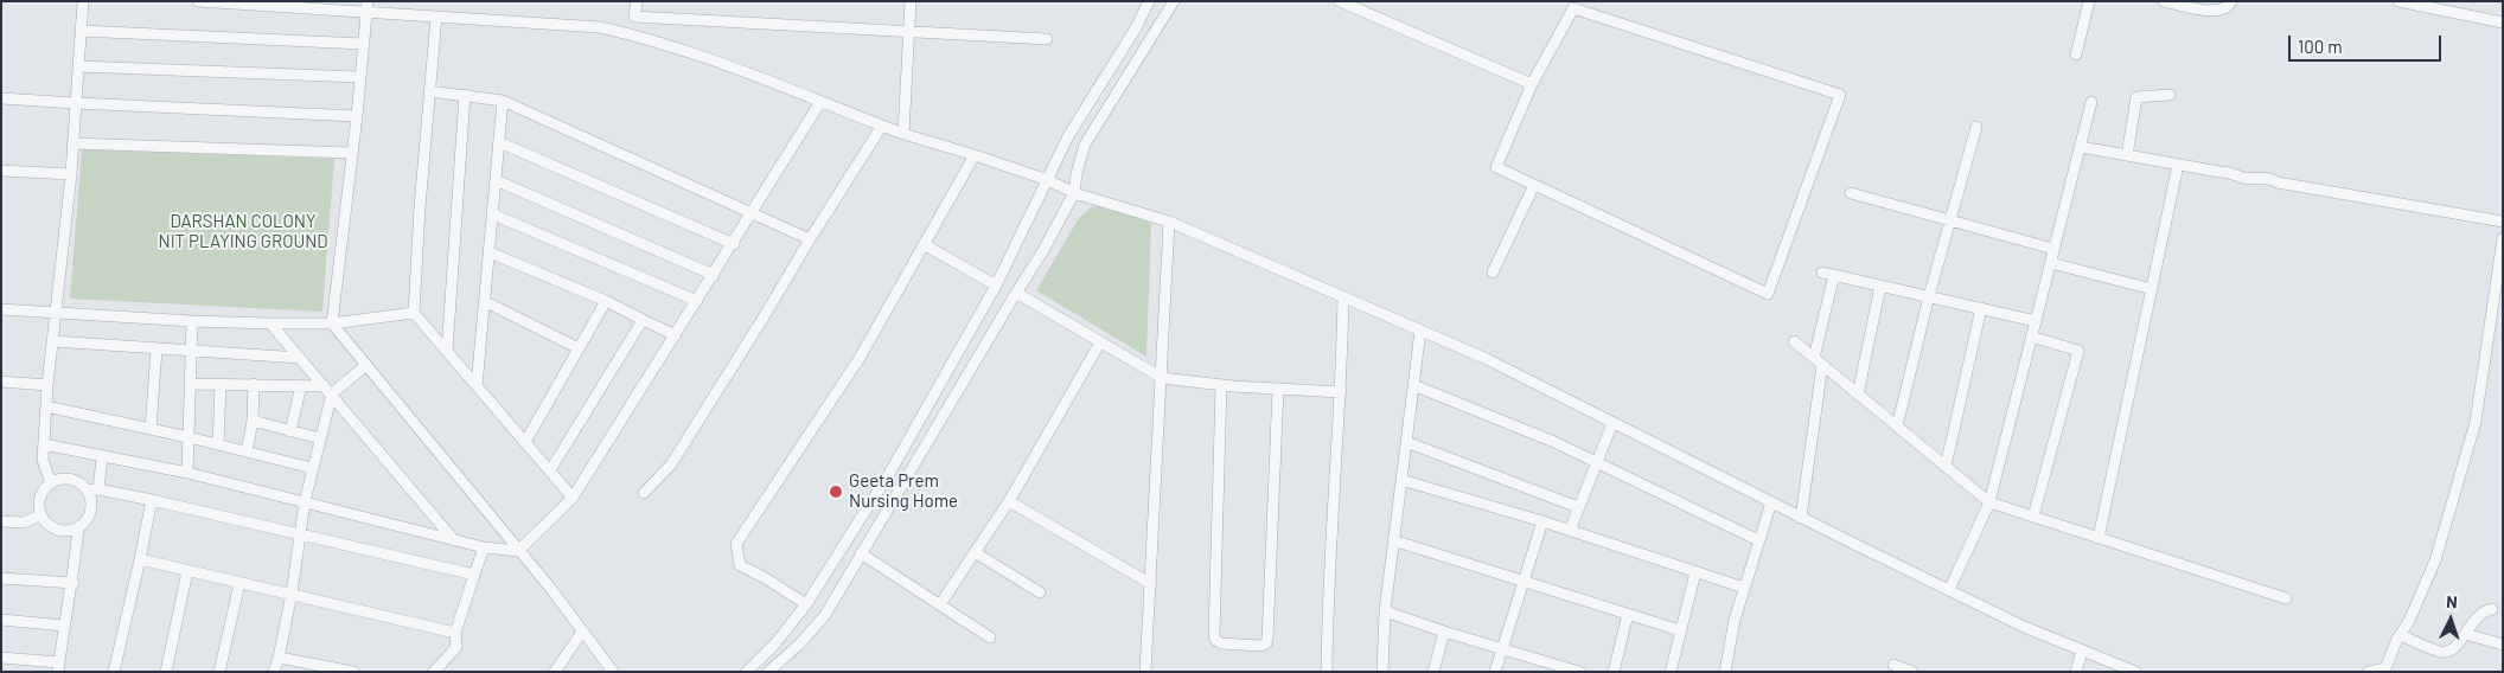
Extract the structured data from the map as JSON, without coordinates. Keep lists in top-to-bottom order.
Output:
{
  "parks": ["DARSHAN COLONY NIT PLAYING GROUND"],
  "places": ["Geeta Prem Nursing Home"],
  "scale_bar": "100 m",
  "north": "top"
}
